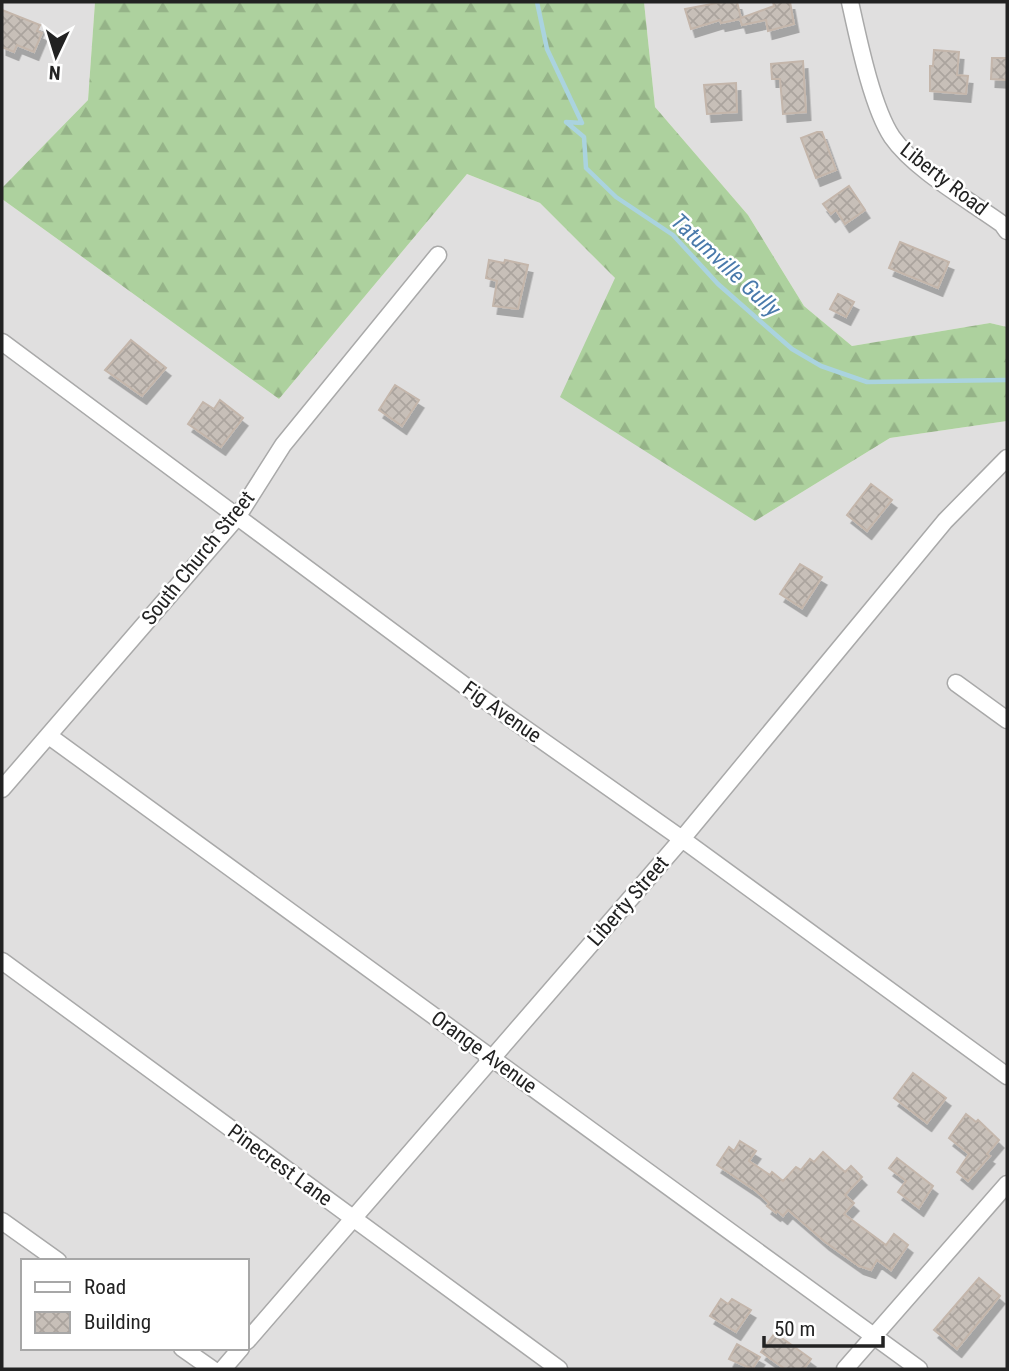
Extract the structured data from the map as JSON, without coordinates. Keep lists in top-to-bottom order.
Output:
{
  "streets": {
    "street": [
      "Liberty Road",
      "South Church Street",
      "Fig Avenue",
      "Liberty Street",
      "Orange Avenue",
      "Pinecrest Lane"
    ]
  },
  "crossings": [
    ["South Church Street", "Fig Avenue"],
    ["South Church Street", "Orange Avenue"],
    ["Fig Avenue", "Liberty Street"],
    ["Liberty Street", "Orange Avenue"],
    ["Liberty Street", "Pinecrest Lane"]
  ],
  "water": ["Tatumville Gully"],
  "legend": ["Road", "Building"],
  "scale_bar": "50 m",
  "north": "bottom"
}
